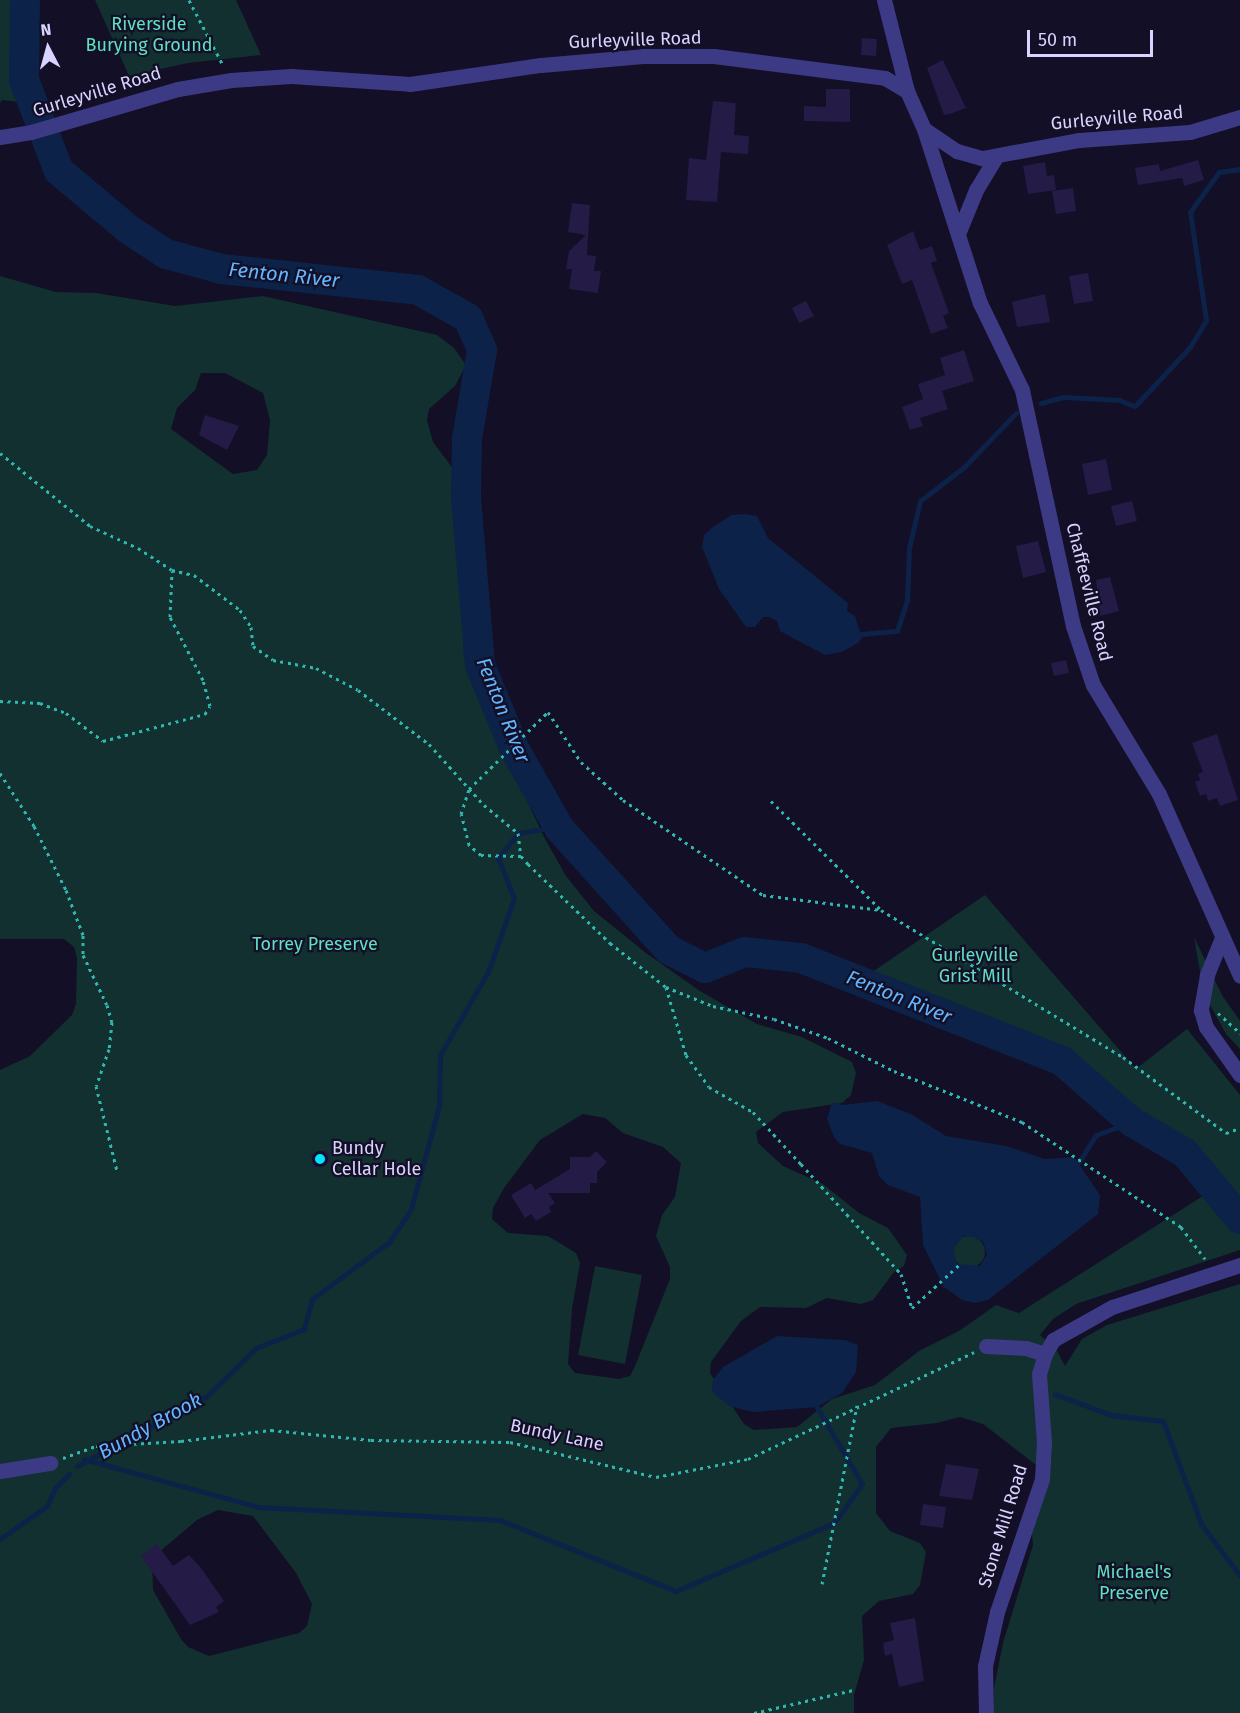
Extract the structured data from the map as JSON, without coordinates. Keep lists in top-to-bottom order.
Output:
{
  "streets": {
    "street": ["Gurleyville Road", "Chaffeeville Road", "Stone Mill Road"],
    "path": ["Bundy Lane"]
  },
  "crossings": [
    ["Gurleyville Road", "Chaffeeville Road"]
  ],
  "water": ["Fenton River", "Bundy Brook"],
  "parks": [
    "Riverside Burying Ground",
    "Torrey Preserve",
    "Gurleyville Grist Mill",
    "Michael's Preserve"
  ],
  "places": ["Bundy Cellar Hole"],
  "scale_bar": "50 m",
  "north": "top"
}
